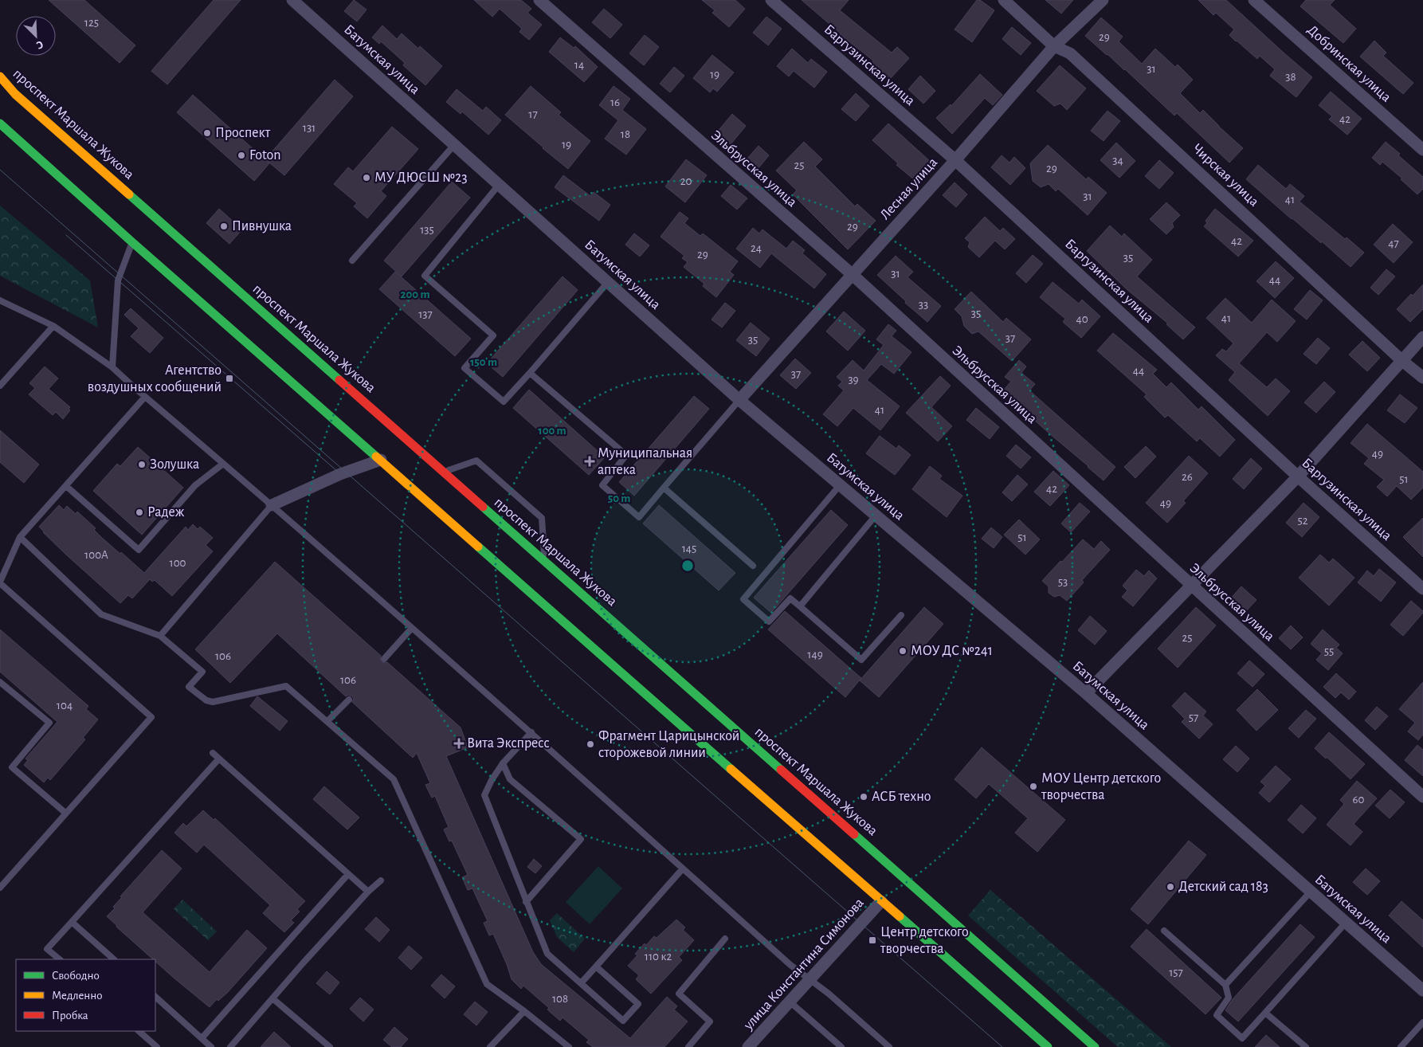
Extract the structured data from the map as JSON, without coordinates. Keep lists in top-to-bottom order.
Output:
{
  "streets": {
    "highway": ["проспект Маршала Жукова"],
    "street": [
      "Батумская улица",
      "Добринская улица",
      "Баргузинская улица",
      "Эльбрусская улица",
      "Чирская улица",
      "Лесная улица",
      "улица Константина Симонова"
    ]
  },
  "crossings": [
    ["Батумская улица", "Лесная улица"],
    ["Баргузинская улица", "Лесная улица"],
    ["Эльбрусская улица", "Лесная улица"],
    ["Чирская улица", "Лесная улица"]
  ],
  "places": {
    "other": [
      "Проспект",
      "Foton",
      "МУ ДЮСШ №23",
      "Пивнушка",
      "Золушка",
      "Радеж",
      "МОУ ДС №241",
      "Фрагмент Царицынской сторожевой линии",
      "МОУ Центр детского творчества",
      "АСБ техно",
      "Детский сад 183"
    ],
    "transit": ["Агентство воздушных сообщений", "Центр детского творчества"],
    "health": ["Муниципальная аптека", "Вита Экспресс"]
  },
  "house_numbers": [
    "125",
    "29",
    "14",
    "31",
    "19",
    "38",
    "16",
    "17",
    "42",
    "131",
    "18",
    "19",
    "34",
    "25",
    "29",
    "20",
    "31",
    "41",
    "29",
    "135",
    "42",
    "47",
    "24",
    "29",
    "35",
    "31",
    "44",
    "33",
    "35",
    "137",
    "41",
    "40",
    "37",
    "35",
    "44",
    "37",
    "39",
    "41",
    "49",
    "26",
    "51",
    "42",
    "49",
    "52",
    "51",
    "145",
    "100А",
    "100",
    "53",
    "25",
    "55",
    "149",
    "106",
    "106",
    "104",
    "57",
    "60",
    "110 к2",
    "157",
    "108"
  ],
  "legend": ["Свободно", "Медленно", "Пробка"],
  "north": "bottom right",
  "rings": [
    "200 m",
    "150 m",
    "100 m",
    "50 m"
  ]
}
